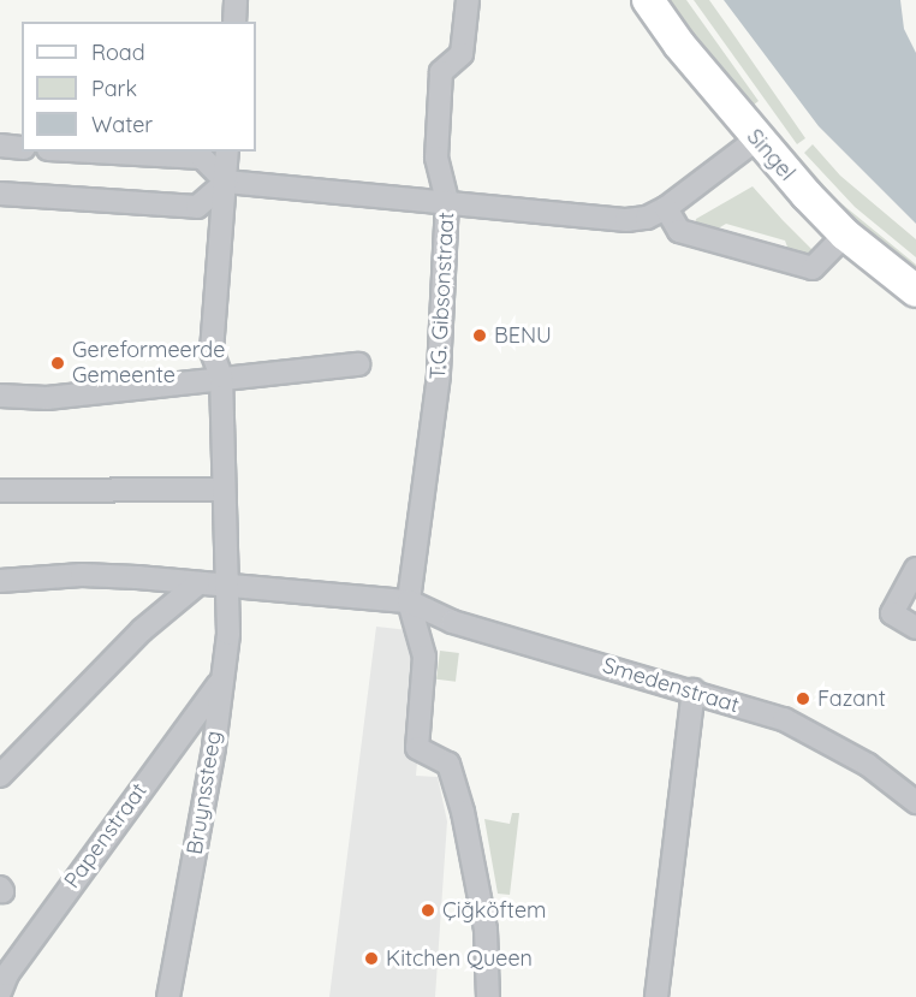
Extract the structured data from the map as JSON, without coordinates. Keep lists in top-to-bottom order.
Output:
{
  "streets": {
    "street": [
      "Singel",
      "T.G. Gibsonstraat",
      "Smedenstraat",
      "Bruynssteeg",
      "Papenstraat"
    ]
  },
  "crossings": [
    ["T.G. Gibsonstraat", "Smedenstraat"],
    ["Bruynssteeg", "Papenstraat"]
  ],
  "places": [
    "BENU",
    "Gereformeerde Gemeente",
    "Fazant",
    "Çiğköftem",
    "Kitchen Queen"
  ],
  "legend": ["Road", "Park", "Water"]
}
